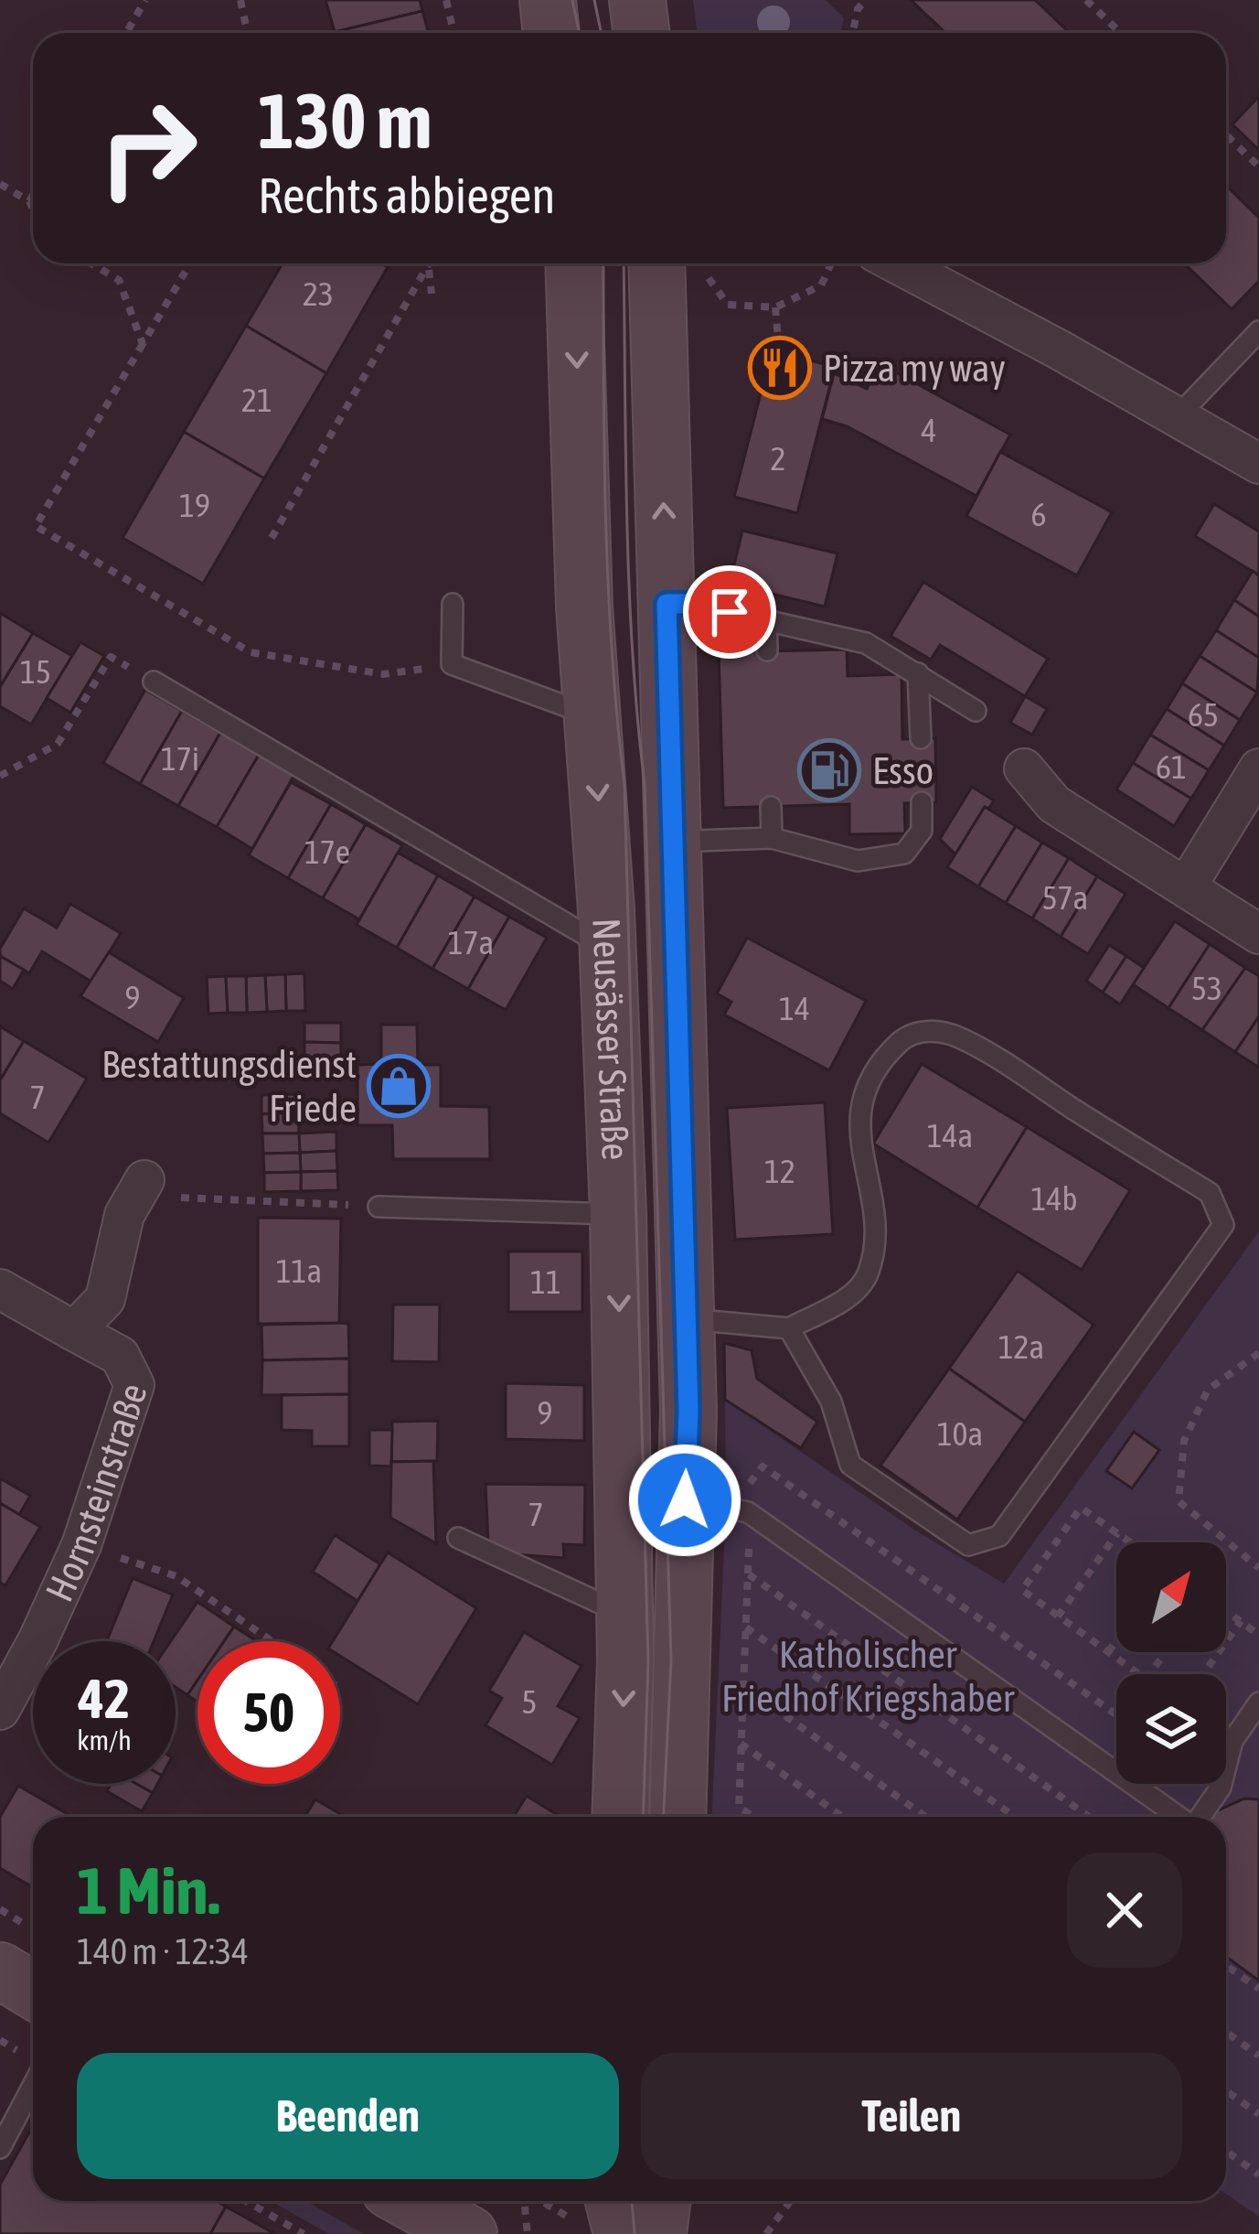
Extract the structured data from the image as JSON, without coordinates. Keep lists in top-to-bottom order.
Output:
{
  "streets": {
    "main road": ["Neusässer Straße"],
    "street": ["Hornsteinstraße"]
  },
  "parks": ["Katholischer Friedhof Kriegshaber"],
  "places": {
    "restaurant": ["Pizza my way"],
    "fuel station": ["Esso"],
    "shop": ["Bestattungsdienst Friede"]
  },
  "house_numbers": [
    "23",
    "21",
    "4",
    "2",
    "19",
    "6",
    "15",
    "65",
    "17i",
    "61",
    "17e",
    "57a",
    "17a",
    "53",
    "9",
    "14",
    "7",
    "14a",
    "12",
    "14b",
    "11a",
    "11",
    "12a",
    "9",
    "10a",
    "7",
    "5"
  ],
  "north": "top right",
  "page": {
    "turn": ["130 m", "Rechts abbiegen"],
    "speed": "42 km/h",
    "limit": "50",
    "heading": ["1 Min.", "140 m · 12:34"],
    "buttons": ["Beenden", "Teilen"]
  }
}
